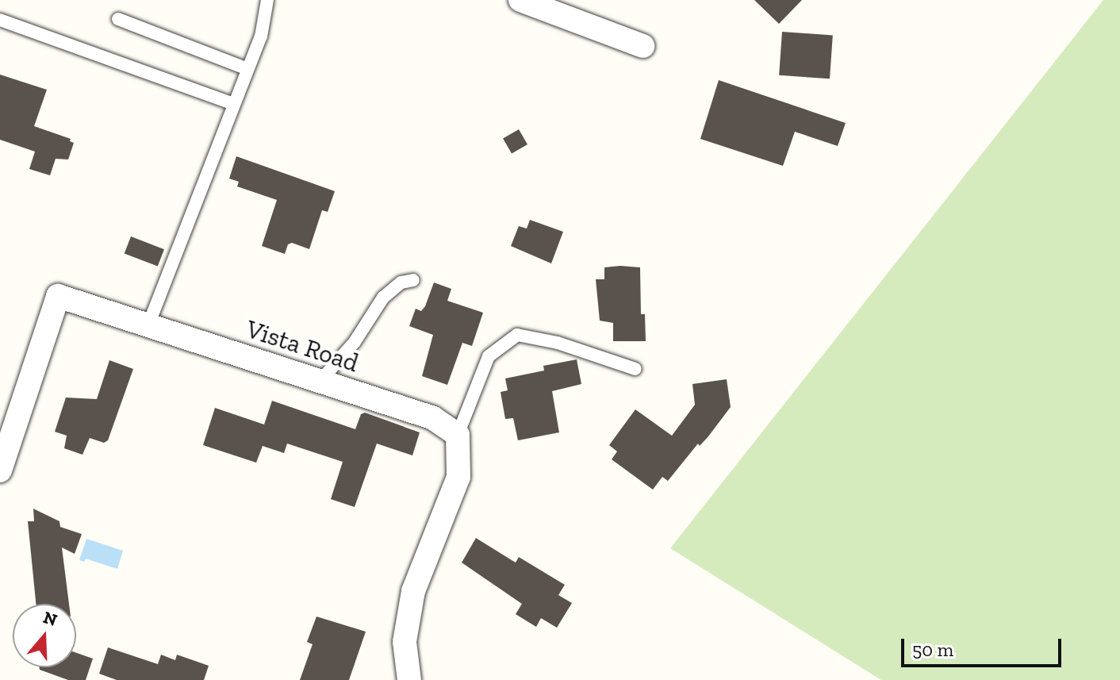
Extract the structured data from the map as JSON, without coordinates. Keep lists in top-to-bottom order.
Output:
{
  "streets": {
    "street": ["Vista Road"]
  },
  "scale_bar": "50 m",
  "north": "top"
}
